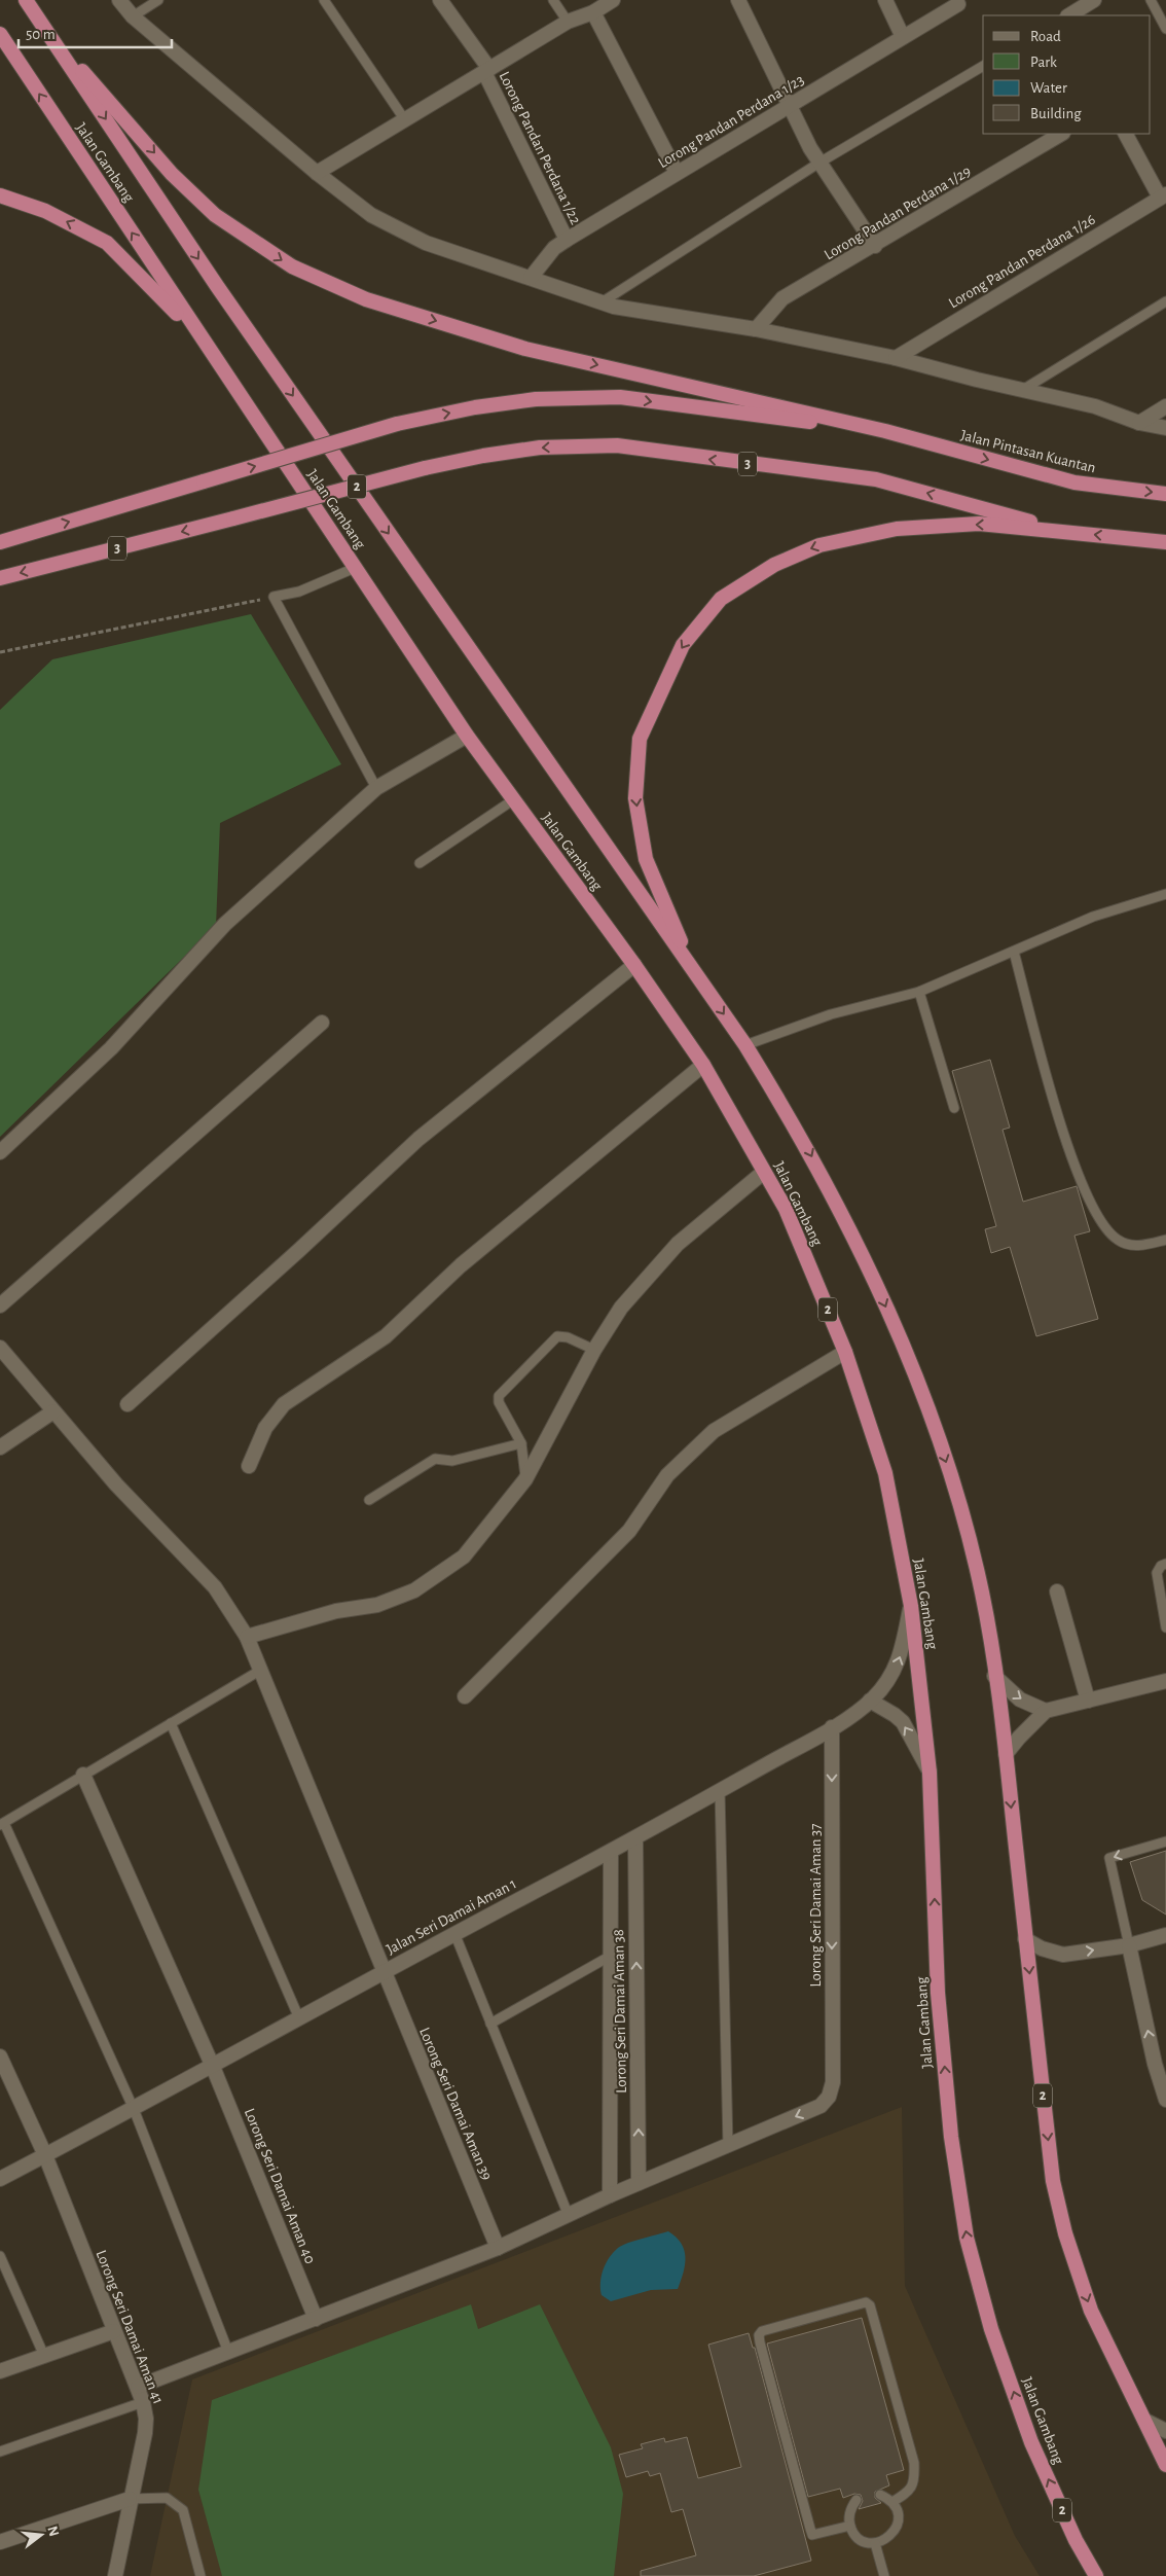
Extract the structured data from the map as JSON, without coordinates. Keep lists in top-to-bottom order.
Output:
{
  "streets": {
    "highway": [
      "Jalan Gambang",
      "Jalan Pintasan Kuantan",
      "3",
      "2"
    ],
    "street": [
      "Lorong Pandan Perdana 1/23",
      "Lorong Pandan Perdana 1/22",
      "Lorong Pandan Perdana 1/29",
      "Lorong Pandan Perdana 1/26",
      "Lorong Seri Damai Aman 37",
      "Jalan Seri Damai Aman 1",
      "Lorong Seri Damai Aman 38",
      "Lorong Seri Damai Aman 39",
      "Lorong Seri Damai Aman 40",
      "Lorong Seri Damai Aman 41"
    ]
  },
  "crossings": [
    ["Lorong Pandan Perdana 1/23", "Lorong Pandan Perdana 1/22"],
    ["Jalan Gambang", "Jalan Seri Damai Aman 1"],
    ["Lorong Seri Damai Aman 37", "Jalan Seri Damai Aman 1"],
    ["Jalan Seri Damai Aman 1", "Lorong Seri Damai Aman 38"],
    ["Jalan Seri Damai Aman 1", "Lorong Seri Damai Aman 39"],
    ["Jalan Seri Damai Aman 1", "Lorong Seri Damai Aman 40"],
    ["Jalan Seri Damai Aman 1", "Lorong Seri Damai Aman 41"]
  ],
  "one_way": ["Lorong Seri Damai Aman 37"],
  "legend": [
    "Road",
    "Park",
    "Water",
    "Building"
  ],
  "scale_bar": "50 m",
  "north": "right"
}
